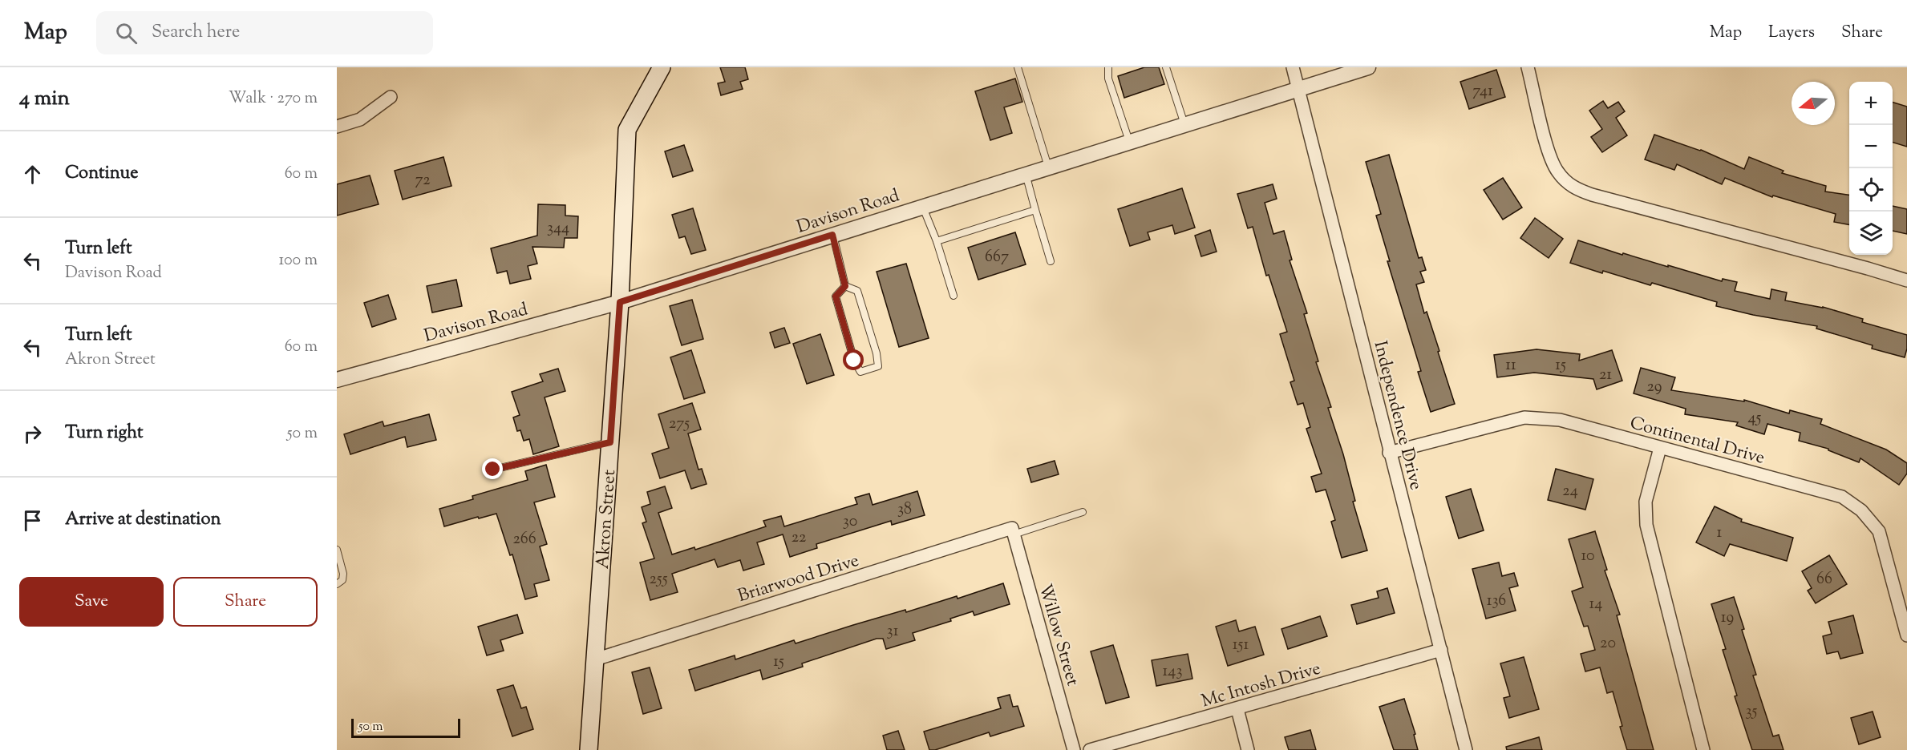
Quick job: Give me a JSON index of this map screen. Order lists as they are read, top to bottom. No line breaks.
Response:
{"streets":{"main road":["Akron Street"],"street":["Davison Road","Independence Drive","Continental Drive","Briarwood Drive","Willow Street","Mc Intosh Drive"]},"crossings":[["Davison Road","Independence Drive"],["Davison Road","Akron Street"],["Independence Drive","Continental Drive"],["Independence Drive","Mc Intosh Drive"],["Akron Street","Briarwood Drive"],["Briarwood Drive","Willow Street"]],"house_numbers":["741","72","344","667","11","15","21","29","45","275","24","38","30","1","22","266","10","255","66","136","14","19","31","20","151","15","143","35"],"scale_bar":"50 m","north":"left","page":{"header":"Map","search":"Search here","nav":["Map","Layers","Share"],"heading":["4 min","Walk · 270 m"],"map_buttons":["+","−"],"list":[["Continue","60 m"],["Turn left","Davison Road","100 m"],["Turn left","Akron Street","60 m"],["Turn right","50 m"],"Arrive at destination"],"buttons":["Save","Share"],"scale":"50 m"}}
